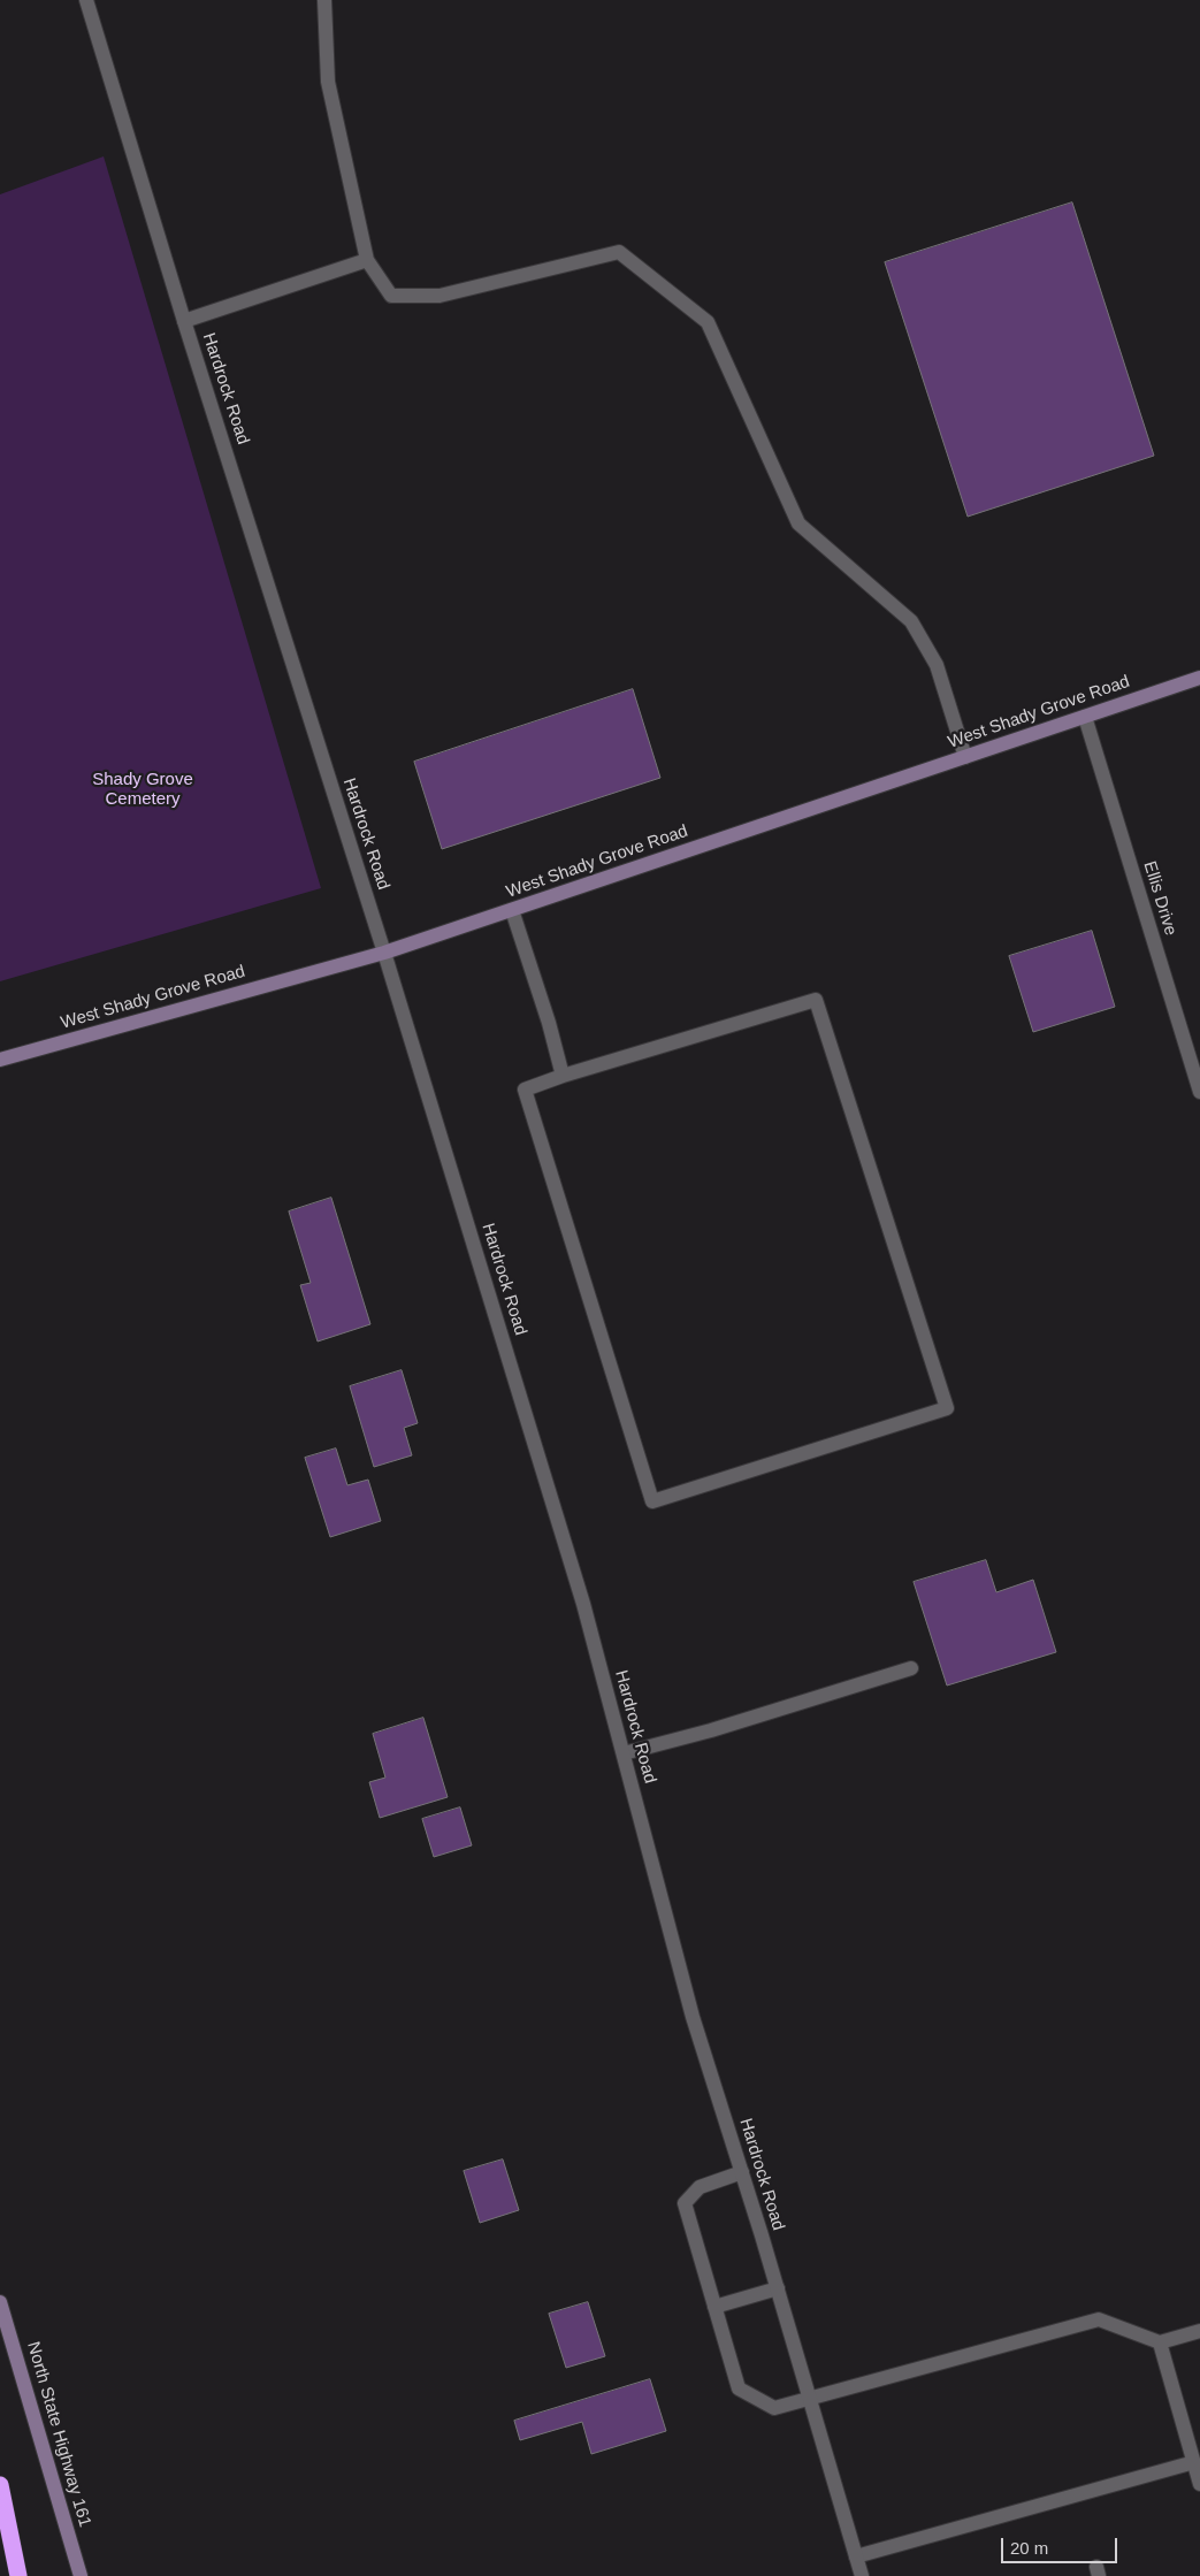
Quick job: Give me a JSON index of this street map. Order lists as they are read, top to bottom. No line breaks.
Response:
{"streets":{"main road":["West Shady Grove Road","North State Highway 161"],"street":["Hardrock Road","Ellis Drive"]},"crossings":[["Hardrock Road","West Shady Grove Road"],["West Shady Grove Road","Ellis Drive"]],"parks":["Shady Grove Cemetery"],"scale_bar":"20 m"}
